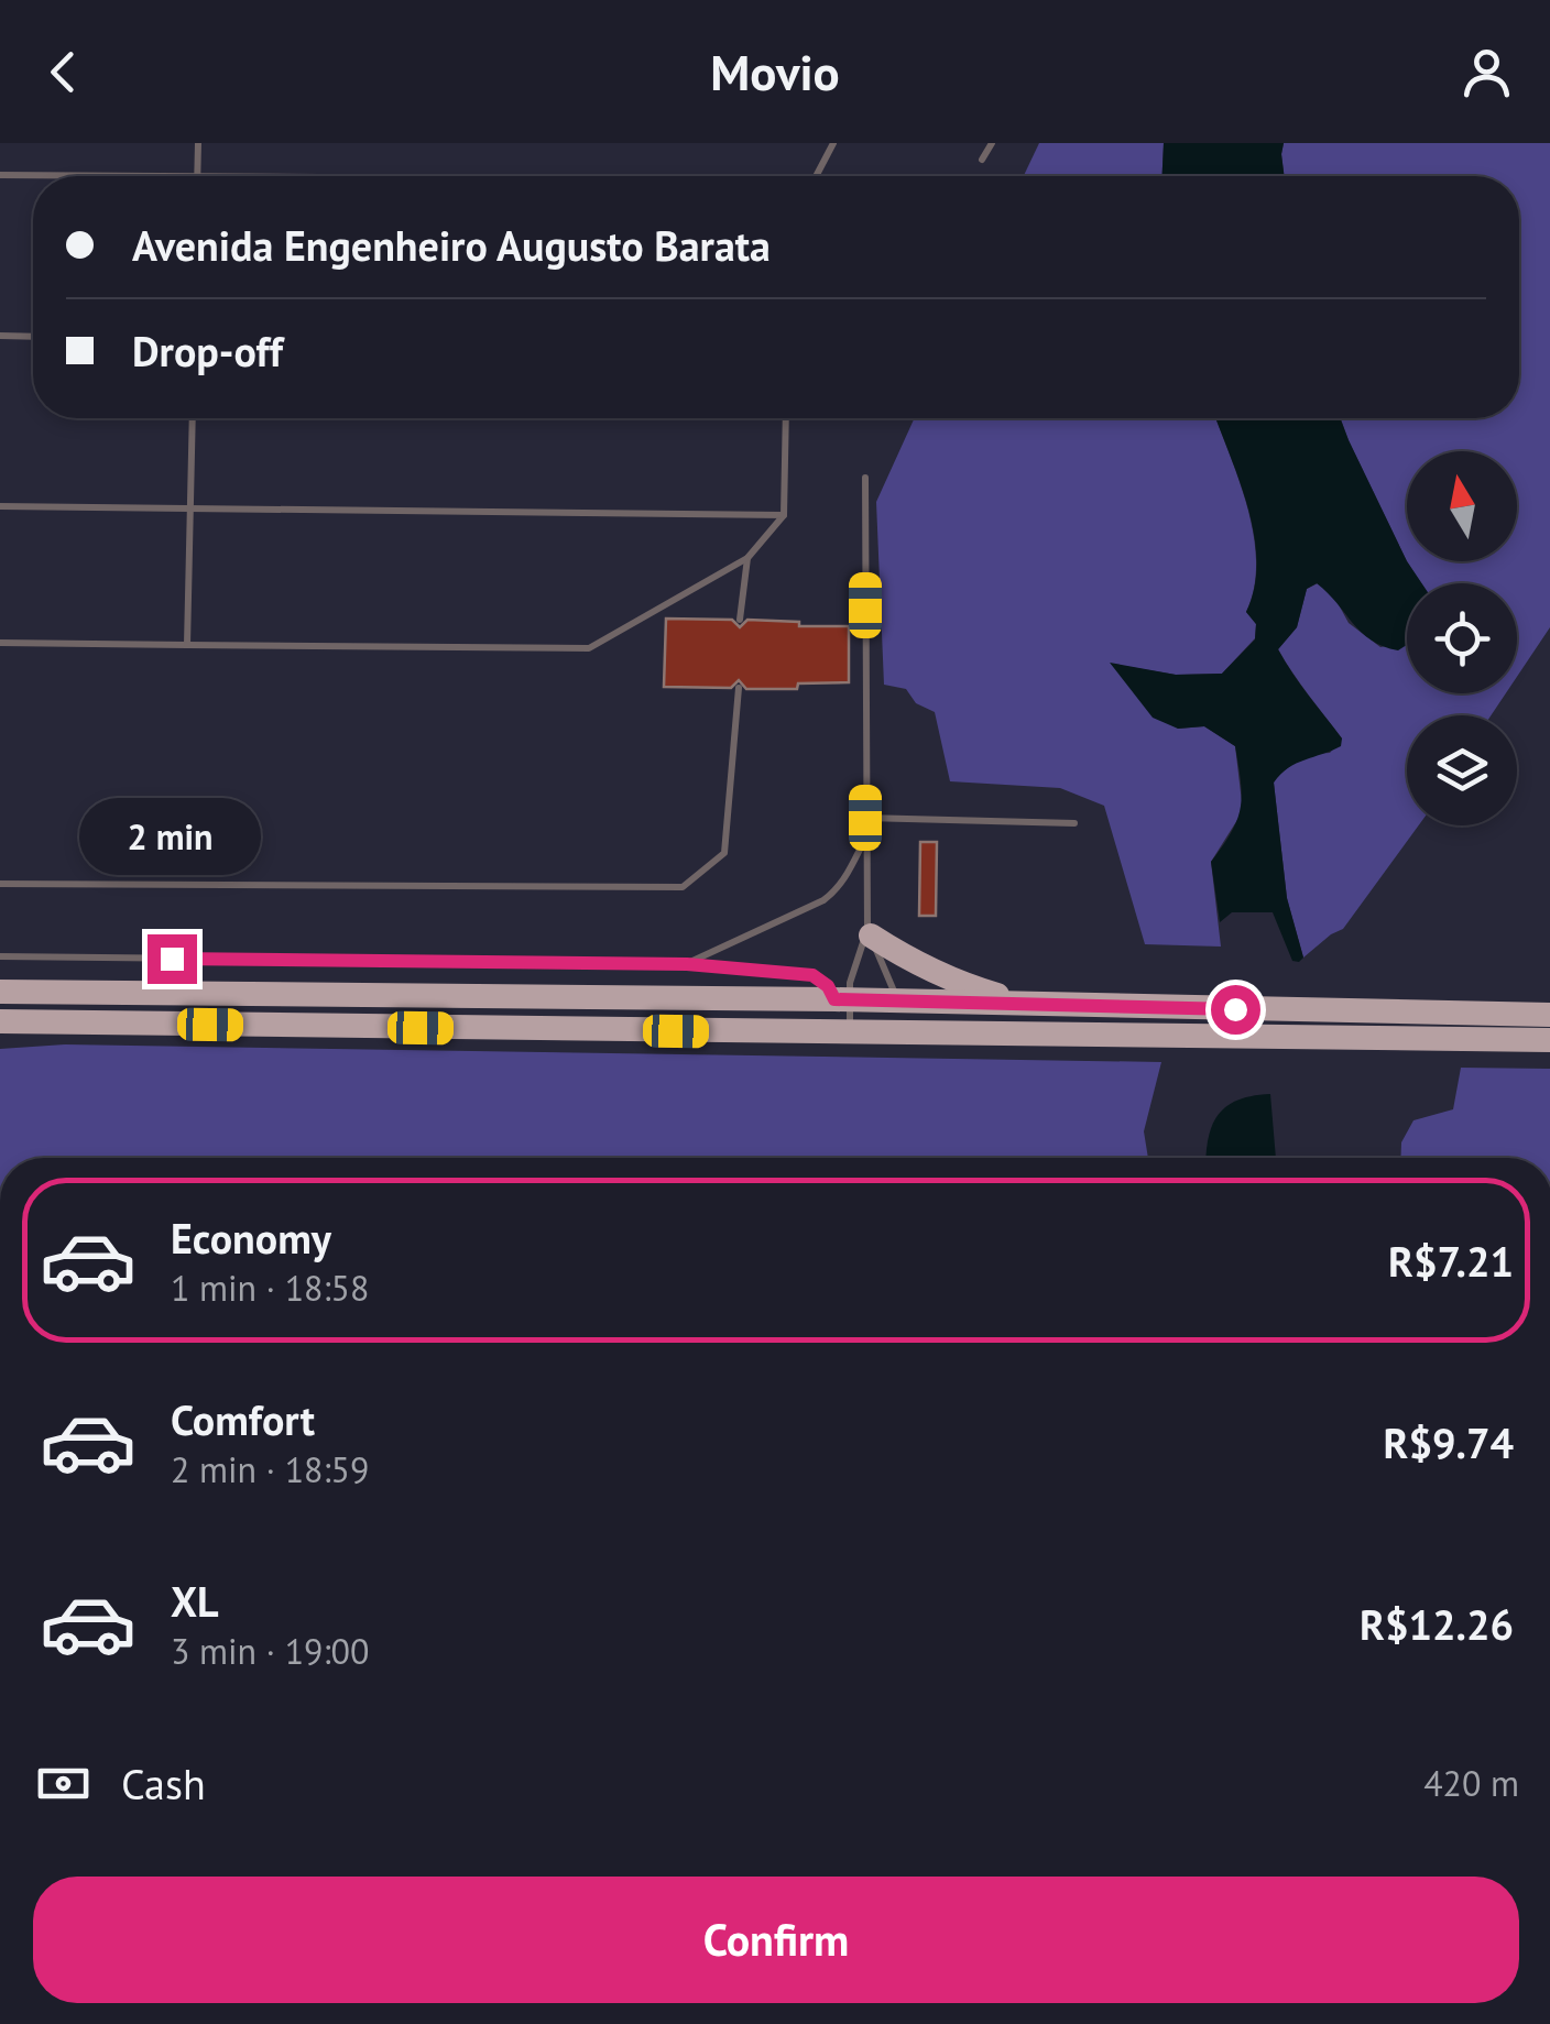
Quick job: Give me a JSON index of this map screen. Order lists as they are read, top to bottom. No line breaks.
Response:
{"north":"top","page":{"header":"Movio","banner":["Avenida Engenheiro Augusto Barata","Drop-off"],"bubble":"2 min","list":[{"name":"Economy","note":"1 min · 18:58","value":"R$7.21"},{"name":"Comfort","note":"2 min · 18:59","value":"R$9.74"},{"name":"XL","note":"3 min · 19:00","value":"R$12.26"}],"pay":["Cash","420 m"],"buttons":"Confirm"}}
